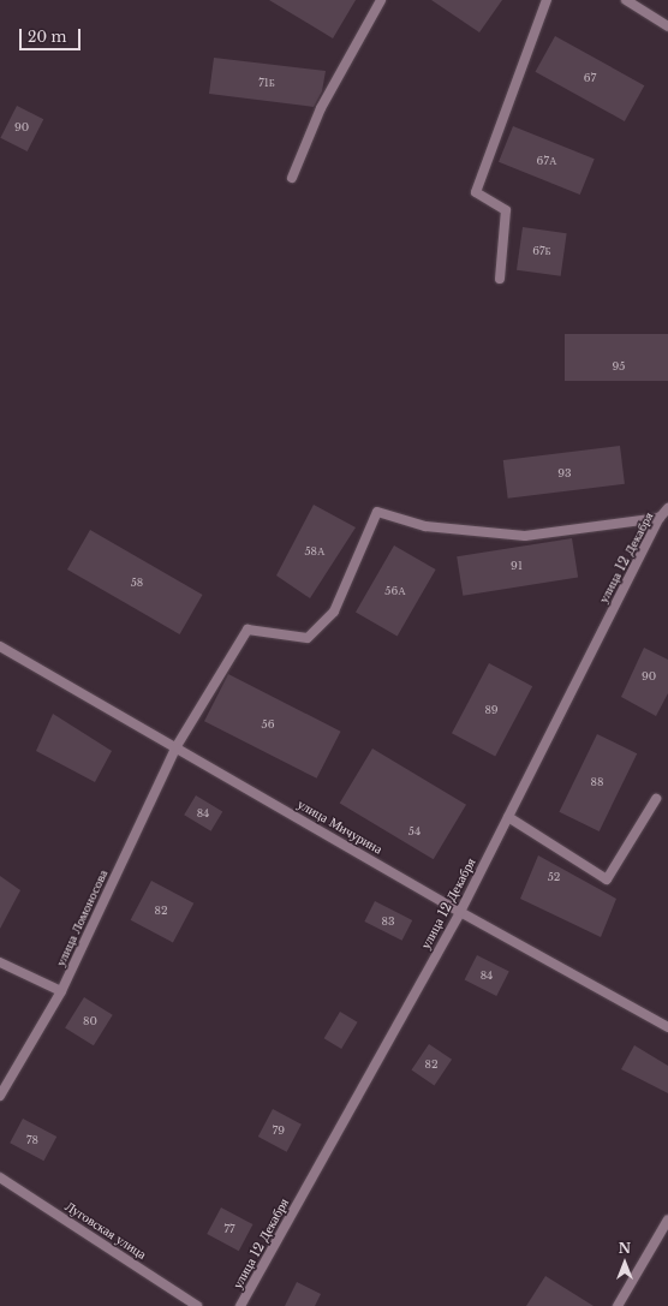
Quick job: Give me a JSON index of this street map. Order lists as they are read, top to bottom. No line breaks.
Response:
{"streets":{"street":["улица 12 Декабря","улица Мичурина","улица Ломоносова","Луговская улица"]},"crossings":[["улица 12 Декабря","улица Мичурина"],["улица 12 Декабря","улица Ломоносова"],["улица Мичурина","улица Ломоносова"]],"house_numbers":["67","71Б","90","67А","67Б","95","93","58А","91","58","56А","90","89","56","88","84","54","52","82","83","84","80","82","79","78","77"],"scale_bar":"20 m","north":"top"}
